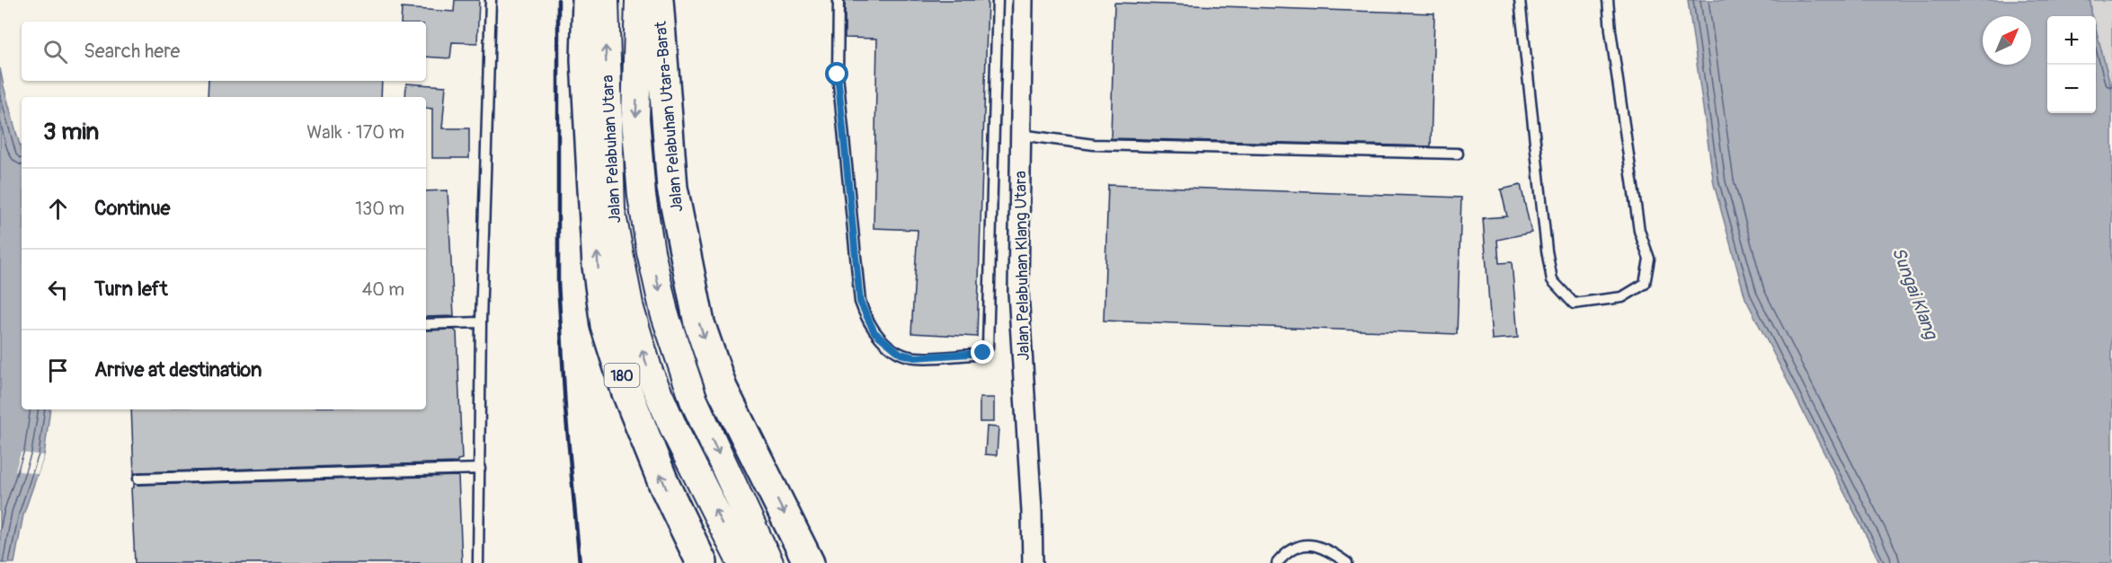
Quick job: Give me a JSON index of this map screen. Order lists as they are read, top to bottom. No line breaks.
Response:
{"streets":{"main road":["Jalan Pelabuhan Utara-Barat","Jalan Pelabuhan Utara","180"],"street":["Jalan Pelabuhan Klang Utara"]},"water":["Sungai Klang"],"north":"top right","page":{"map_buttons":["+","−"],"search":"Search here","heading":["3 min","Walk · 170 m"],"list":[["Continue","130 m"],["Turn left","40 m"],"Arrive at destination"]}}
